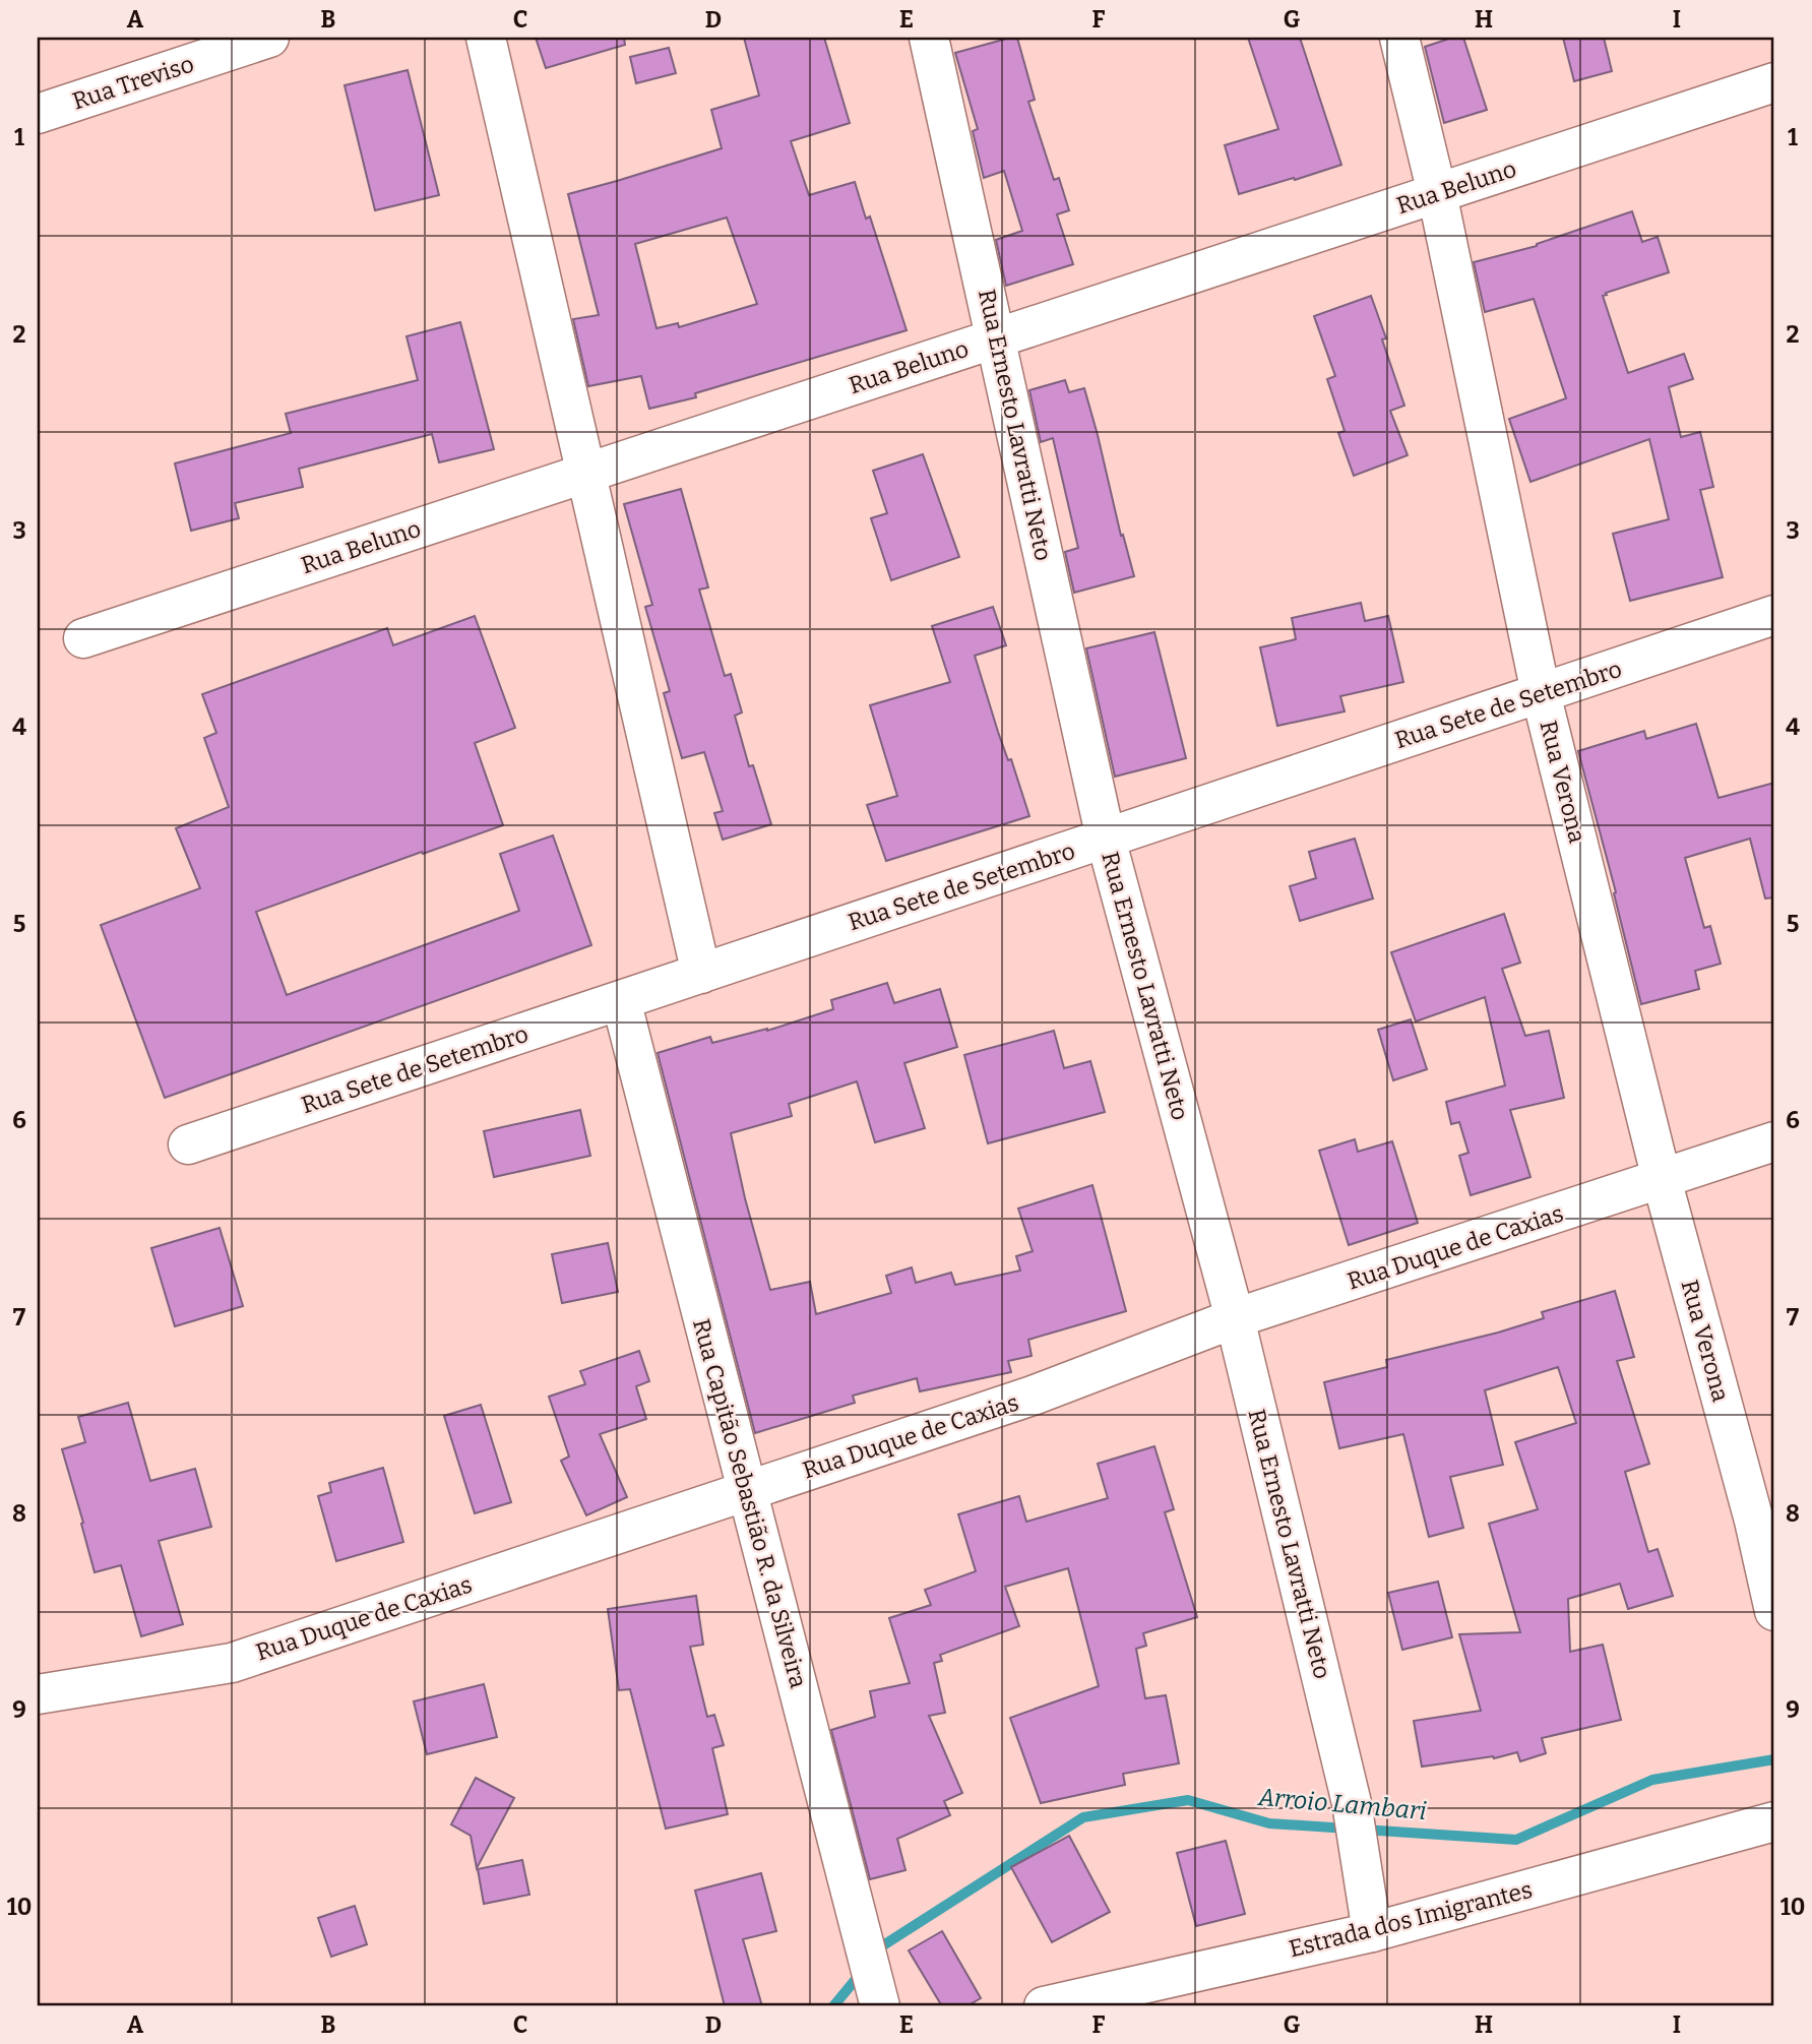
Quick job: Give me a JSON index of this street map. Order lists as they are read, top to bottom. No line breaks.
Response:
{"streets":{"street":["Rua Treviso","Rua Beluno","Rua Ernesto Lavratti Neto","Rua Sete de Setembro","Rua Verona","Rua Duque de Caxias","Rua Capitão Sebastião R. da Silveira","Estrada dos Imigrantes"]},"crossings":[["Rua Beluno","Rua Ernesto Lavratti Neto"],["Rua Beluno","Rua Verona"],["Rua Ernesto Lavratti Neto","Rua Sete de Setembro"],["Rua Ernesto Lavratti Neto","Rua Duque de Caxias"],["Rua Ernesto Lavratti Neto","Estrada dos Imigrantes"],["Rua Sete de Setembro","Rua Verona"],["Rua Sete de Setembro","Rua Capitão Sebastião R. da Silveira"],["Rua Verona","Rua Duque de Caxias"],["Rua Duque de Caxias","Rua Capitão Sebastião R. da Silveira"]],"water":["Arroio Lambari"],"grid":{"columns":["A","B","C","D","E","F","G","H","I"],"rows":["1","2","3","4","5","6","7","8","9","10"]}}
